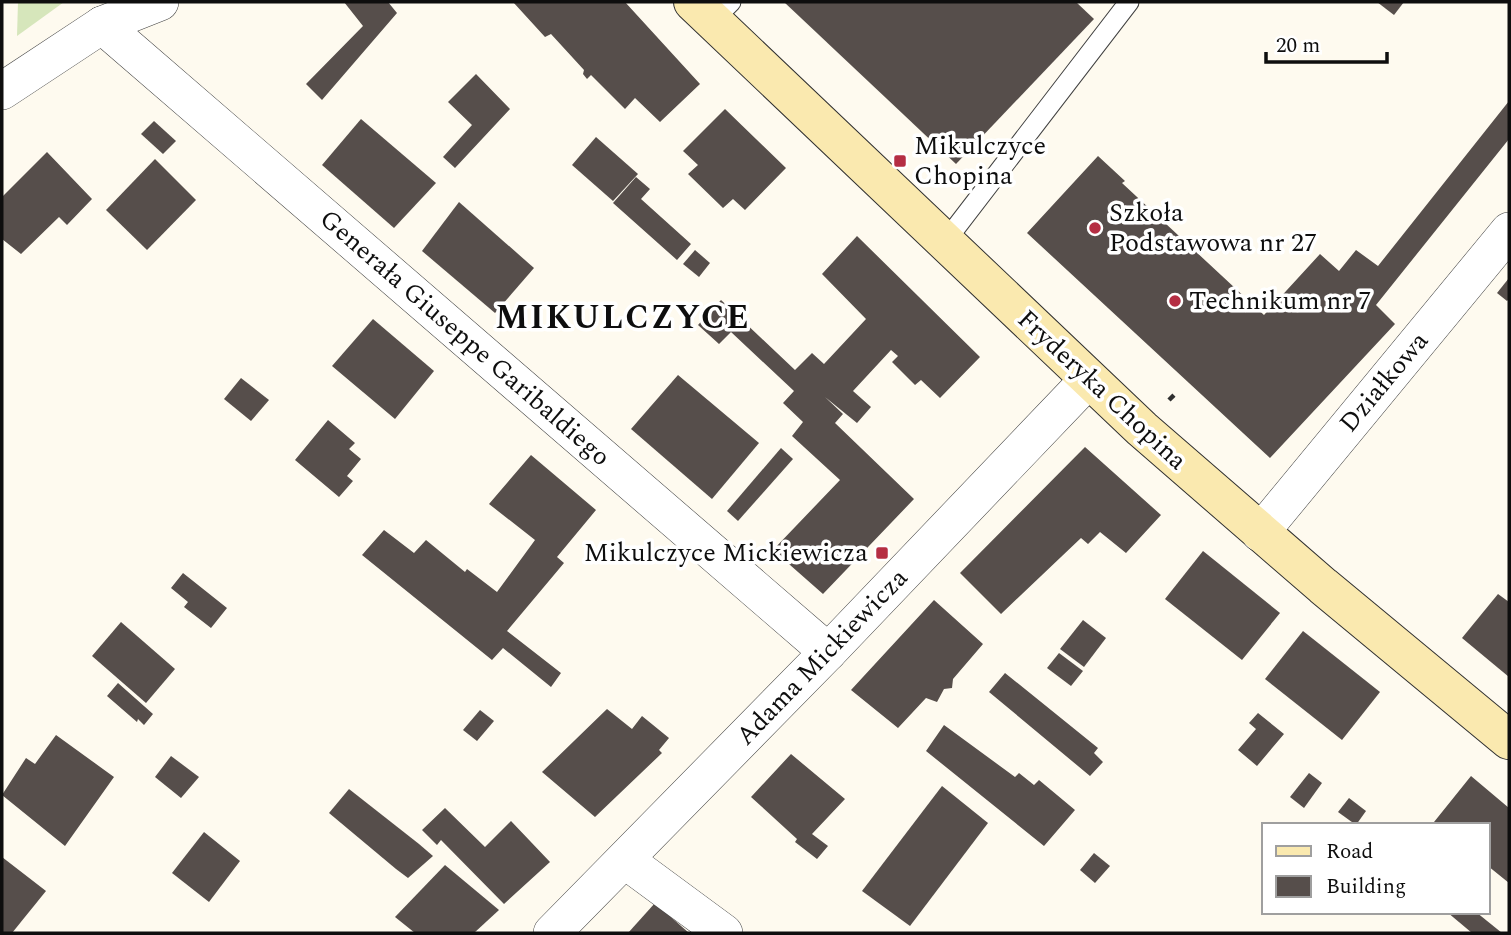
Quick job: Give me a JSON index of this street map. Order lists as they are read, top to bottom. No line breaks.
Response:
{"streets":{"street":["Generała Giuseppe Garibaldiego","Działkowa","Fryderyka Chopina","Adama Mickiewicza"]},"crossings":[["Generała Giuseppe Garibaldiego","Adama Mickiewicza"],["Działkowa","Fryderyka Chopina"],["Fryderyka Chopina","Adama Mickiewicza"]],"districts":["MIKULCZYCE"],"places":{"transit":["Mikulczyce Chopina","Mikulczyce Mickiewicza"],"other":["Szkoła Podstawowa nr 27","Technikum nr 7"]},"legend":["Road","Building"],"scale_bar":"20 m"}
